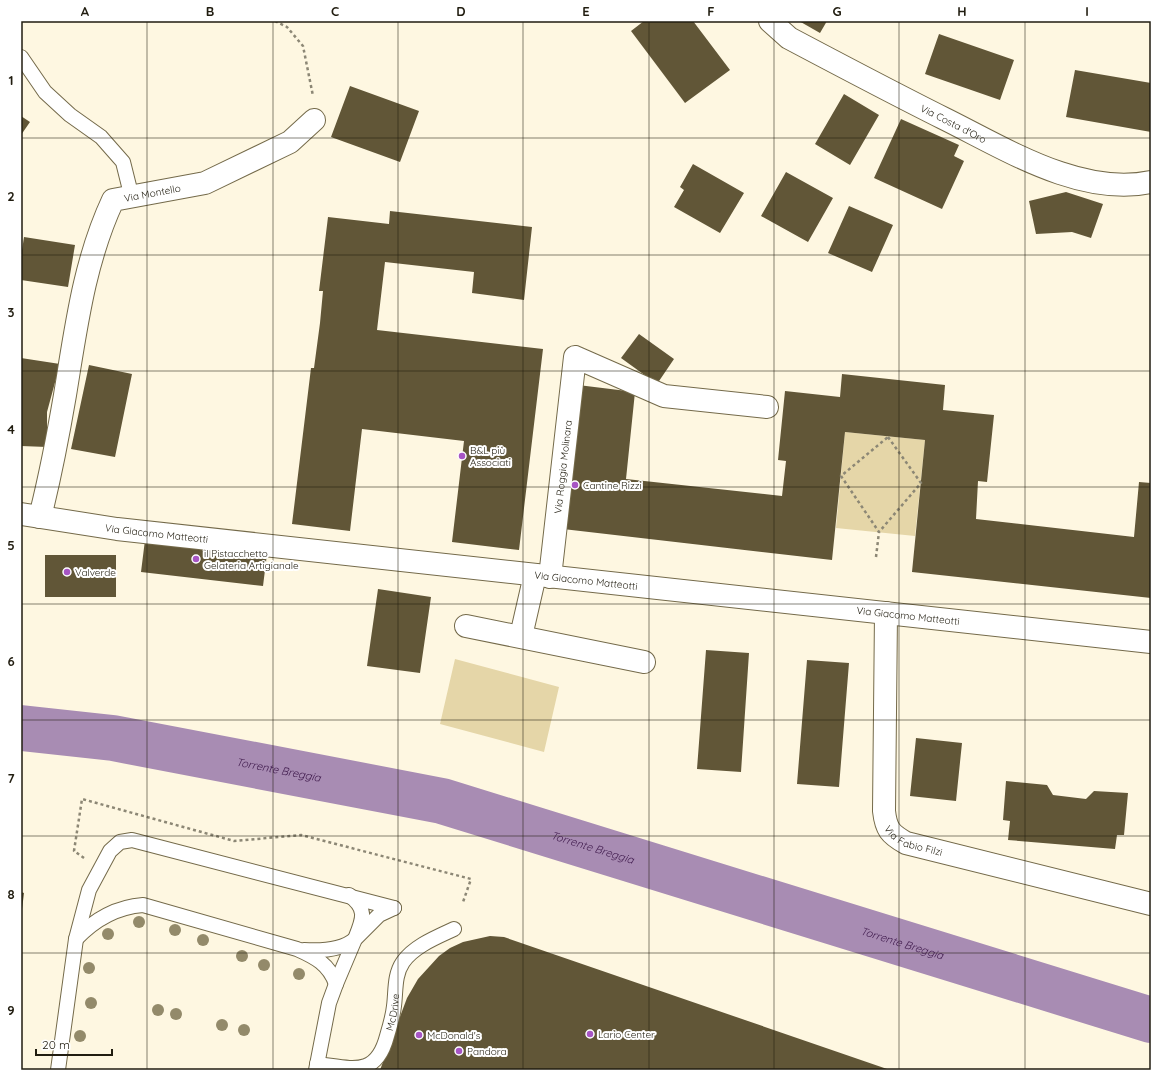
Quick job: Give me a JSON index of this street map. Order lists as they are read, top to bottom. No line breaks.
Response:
{"streets":{"street":["Via Costa d'Oro","Via Montello","Via Roggia Molinara","Via Giacomo Matteotti","Via Fabio Filzi"],"lane":["McDrive"]},"crossings":[["Via Montello","Via Giacomo Matteotti"],["Via Roggia Molinara","Via Giacomo Matteotti"],["Via Giacomo Matteotti","Via Fabio Filzi"]],"water":["Torrente Breggia"],"places":["B&L più Associati","Cantine Rizzi","il Pistacchetto Gelateria Artigianale","Valverde","Lario Center","McDonald's","Pandora"],"scale_bar":"20 m","grid":{"columns":["A","B","C","D","E","F","G","H","I"],"rows":["1","2","3","4","5","6","7","8","9"]}}
